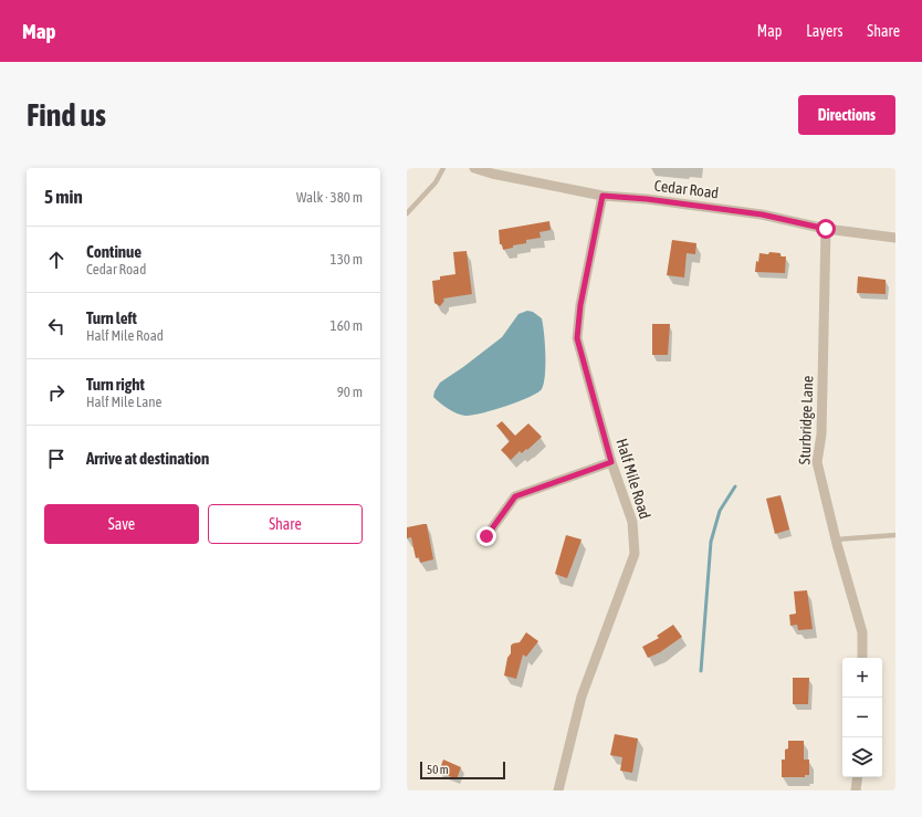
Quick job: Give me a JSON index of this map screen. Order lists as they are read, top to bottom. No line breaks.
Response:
{"streets":{"street":["Cedar Road","Sturbridge Lane","Half Mile Road"]},"crossings":[["Cedar Road","Sturbridge Lane"],["Cedar Road","Half Mile Road"]],"scale_bar":"50 m","page":{"header":"Map","nav":["Map","Layers","Share"],"buttons":["Directions",["Save","Share"]],"title":"Find us","heading":["5 min","Walk · 380 m"],"list":[["Continue","Cedar Road","130 m"],["Turn left","Half Mile Road","160 m"],["Turn right","Half Mile Lane","90 m"],"Arrive at destination"],"map_buttons":["+","−"],"scale":"50 m"}}
